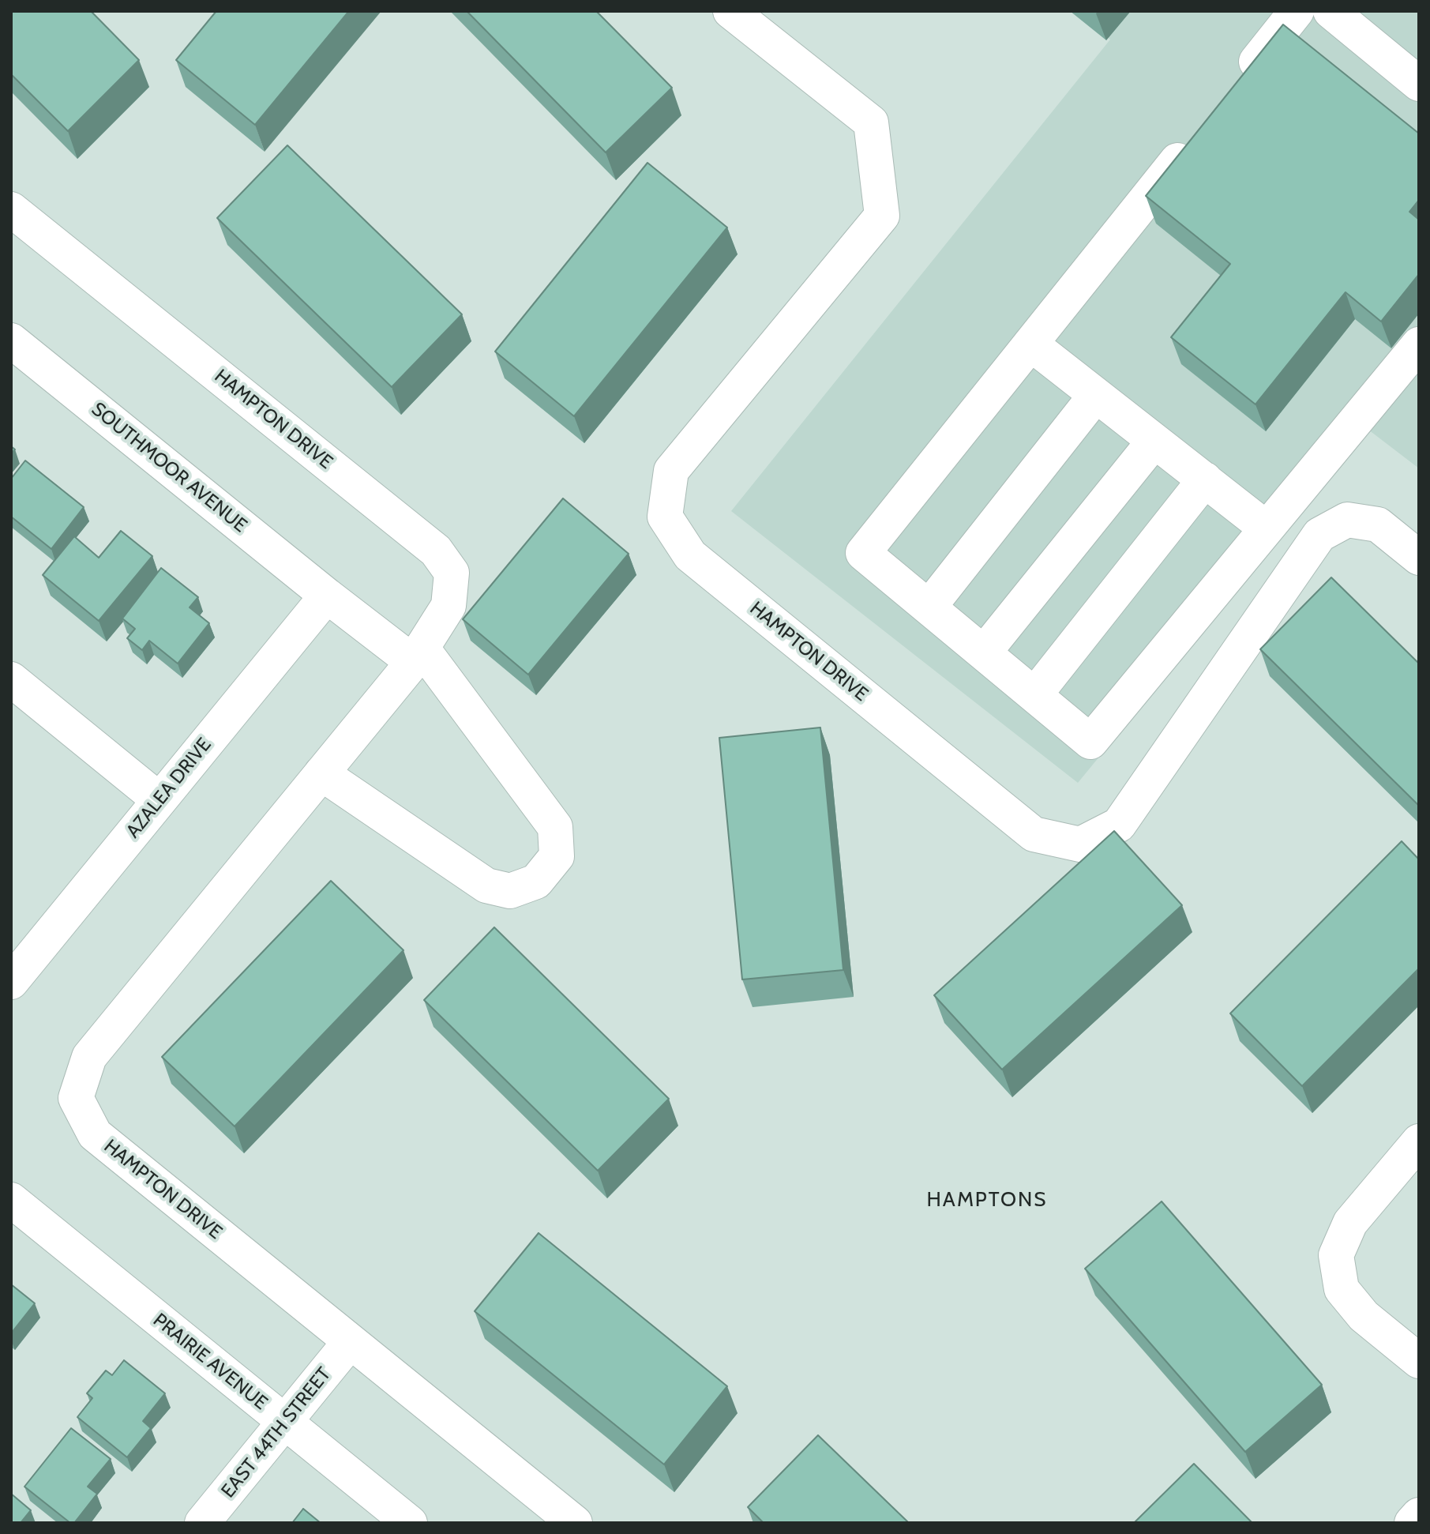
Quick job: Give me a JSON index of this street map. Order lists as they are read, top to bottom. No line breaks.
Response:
{"streets":{"street":["HAMPTON DRIVE","SOUTHMOOR AVENUE","AZALEA DRIVE","PRAIRIE AVENUE","EAST 44TH STREET"]},"crossings":[["HAMPTON DRIVE","EAST 44TH STREET"],["SOUTHMOOR AVENUE","AZALEA DRIVE"],["PRAIRIE AVENUE","EAST 44TH STREET"]],"districts":["HAMPTONS"]}
